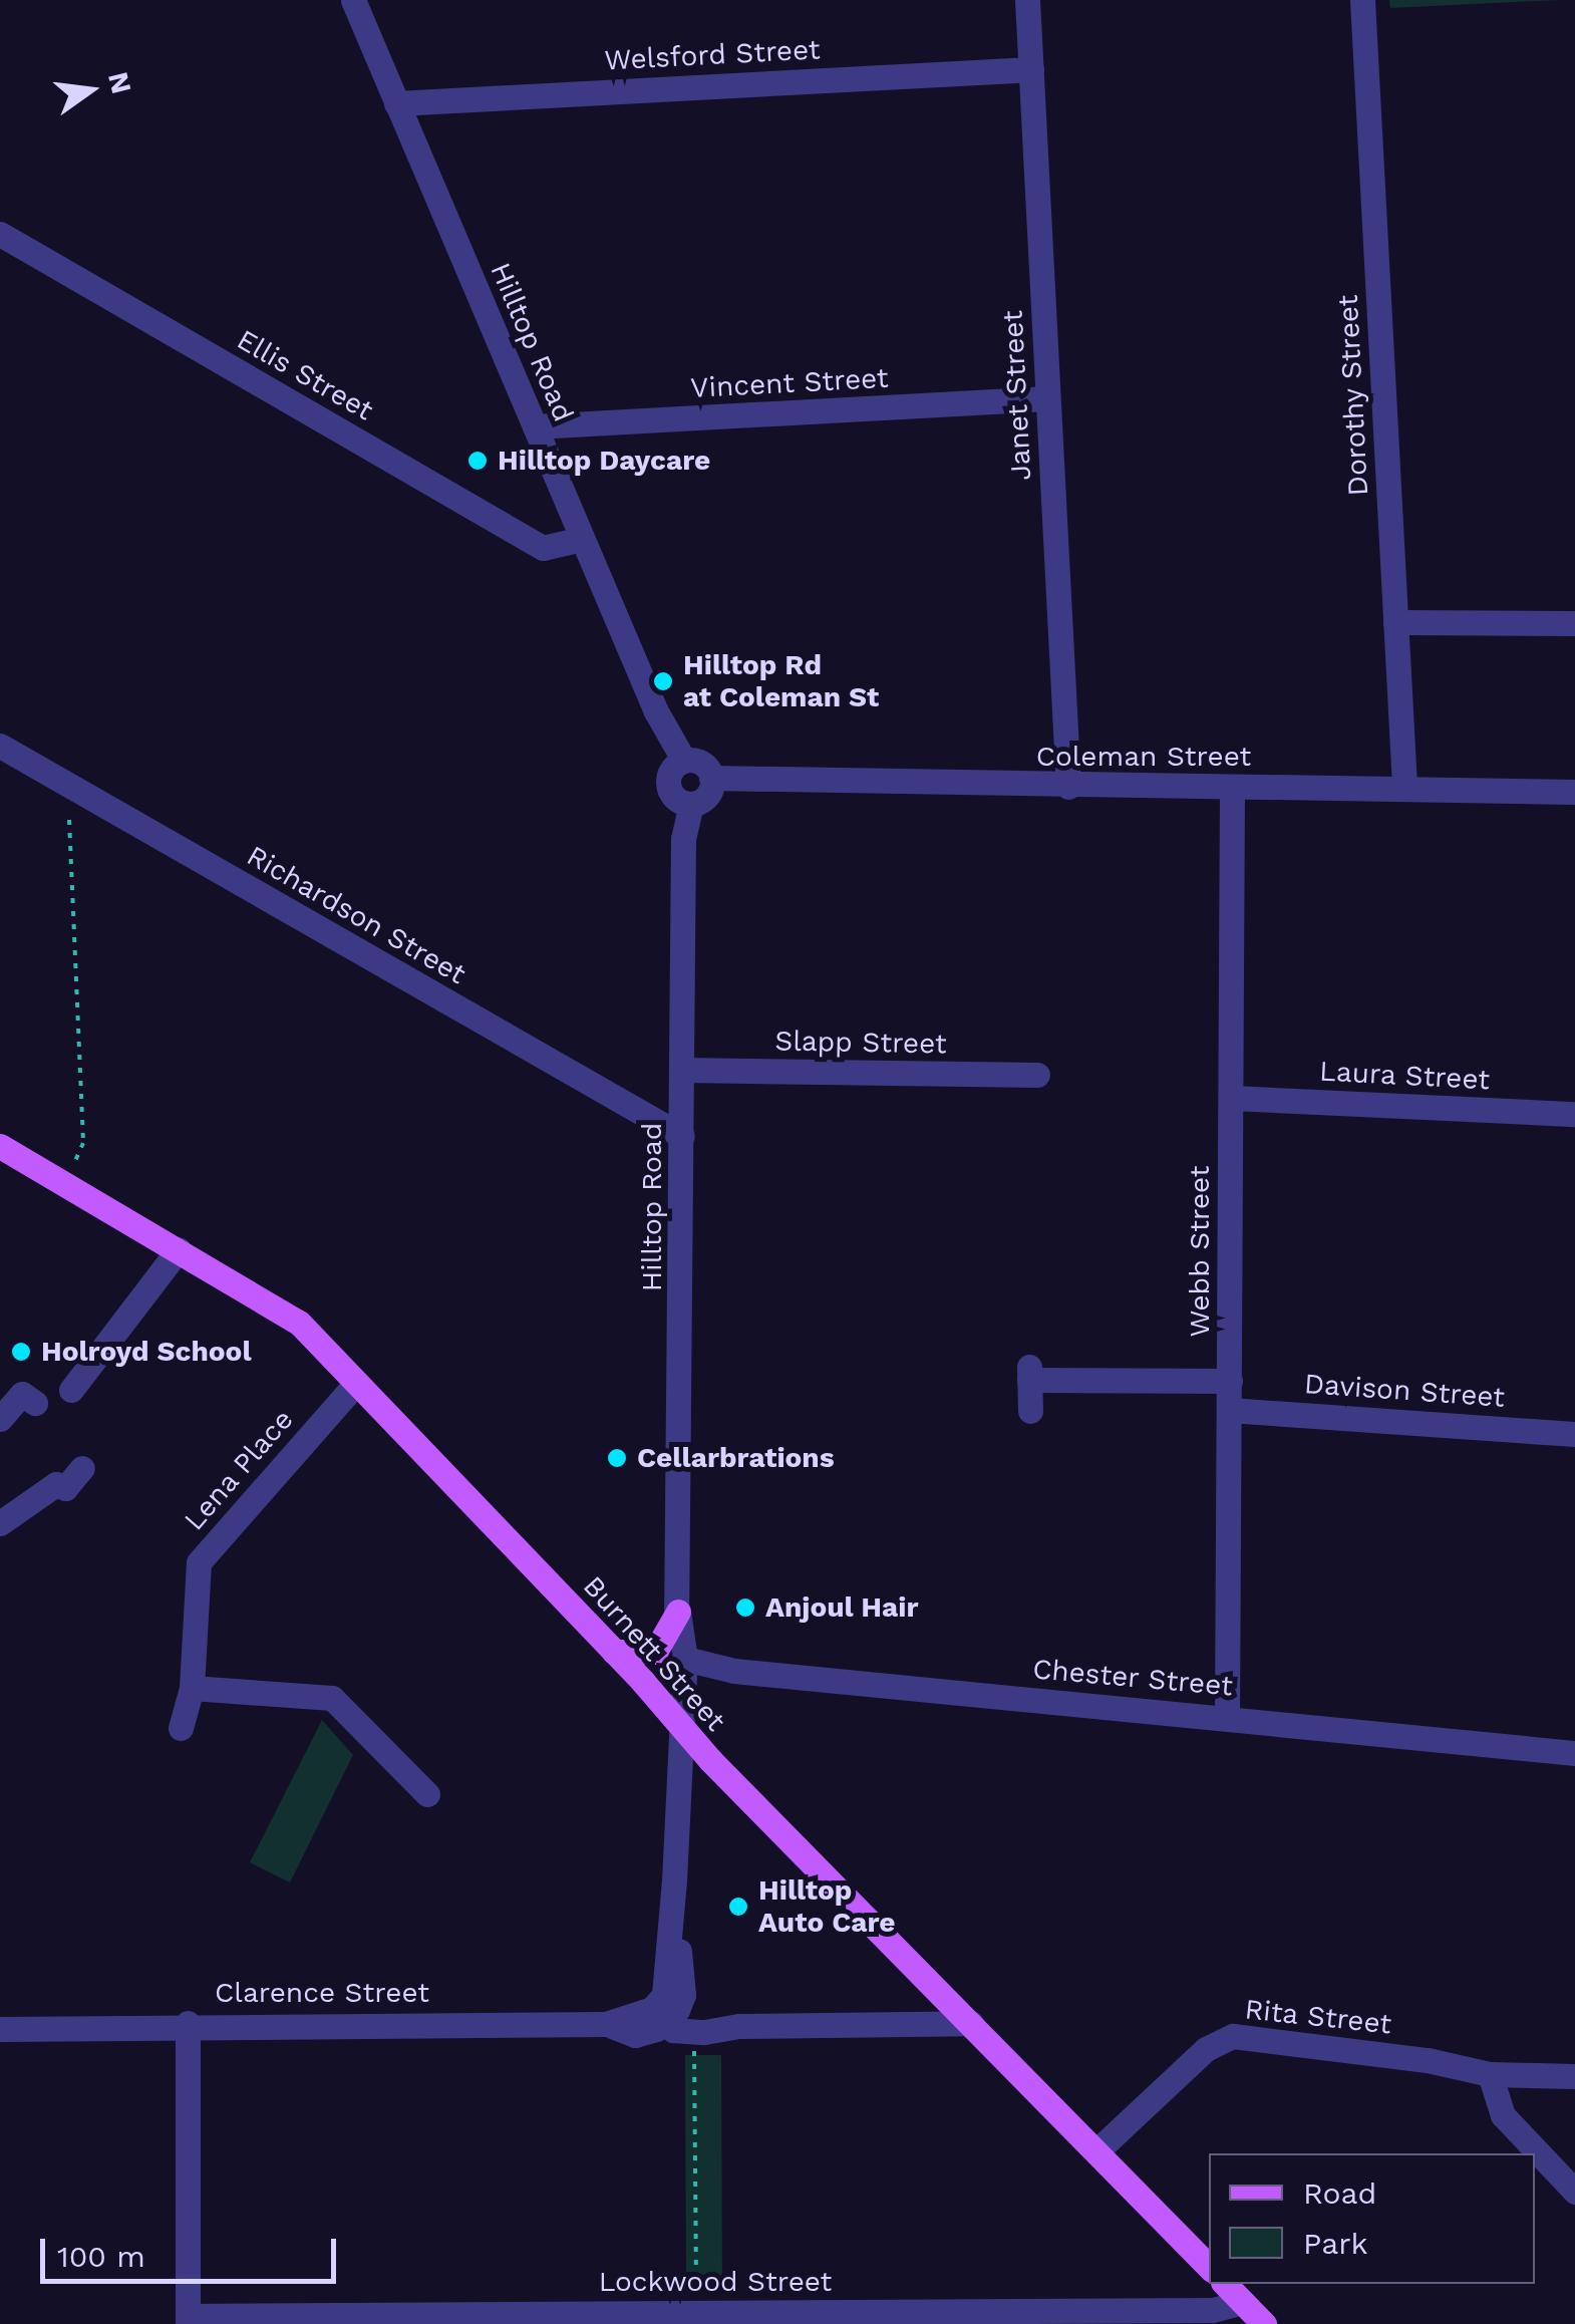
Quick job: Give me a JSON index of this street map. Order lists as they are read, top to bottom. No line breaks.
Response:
{"streets":{"main road":["Burnett Street"],"street":["Welsford Street","Hilltop Road","Ellis Street","Vincent Street","Janet Street","Dorothy Street","Coleman Street","Richardson Street","Slapp Street","Laura Street","Webb Street","Davison Street","Lena Place","Chester Street","Clarence Street","Rita Street","Lockwood Street"]},"crossings":[["Welsford Street","Hilltop Road"],["Welsford Street","Janet Street"],["Hilltop Road","Ellis Street"],["Hilltop Road","Vincent Street"],["Hilltop Road","Coleman Street"],["Hilltop Road","Richardson Street"],["Hilltop Road","Slapp Street"],["Hilltop Road","Burnett Street"],["Hilltop Road","Chester Street"],["Hilltop Road","Clarence Street"],["Vincent Street","Janet Street"],["Janet Street","Coleman Street"],["Dorothy Street","Coleman Street"],["Coleman Street","Webb Street"],["Laura Street","Webb Street"],["Webb Street","Davison Street"],["Webb Street","Chester Street"],["Lena Place","Burnett Street"],["Burnett Street","Rita Street"]],"places":["Hilltop Daycare","Hilltop Rd at Coleman St","Holroyd School","Cellarbrations","Anjoul Hair","Hilltop Auto Care"],"legend":["Road","Park"],"scale_bar":"100 m","north":"right"}
